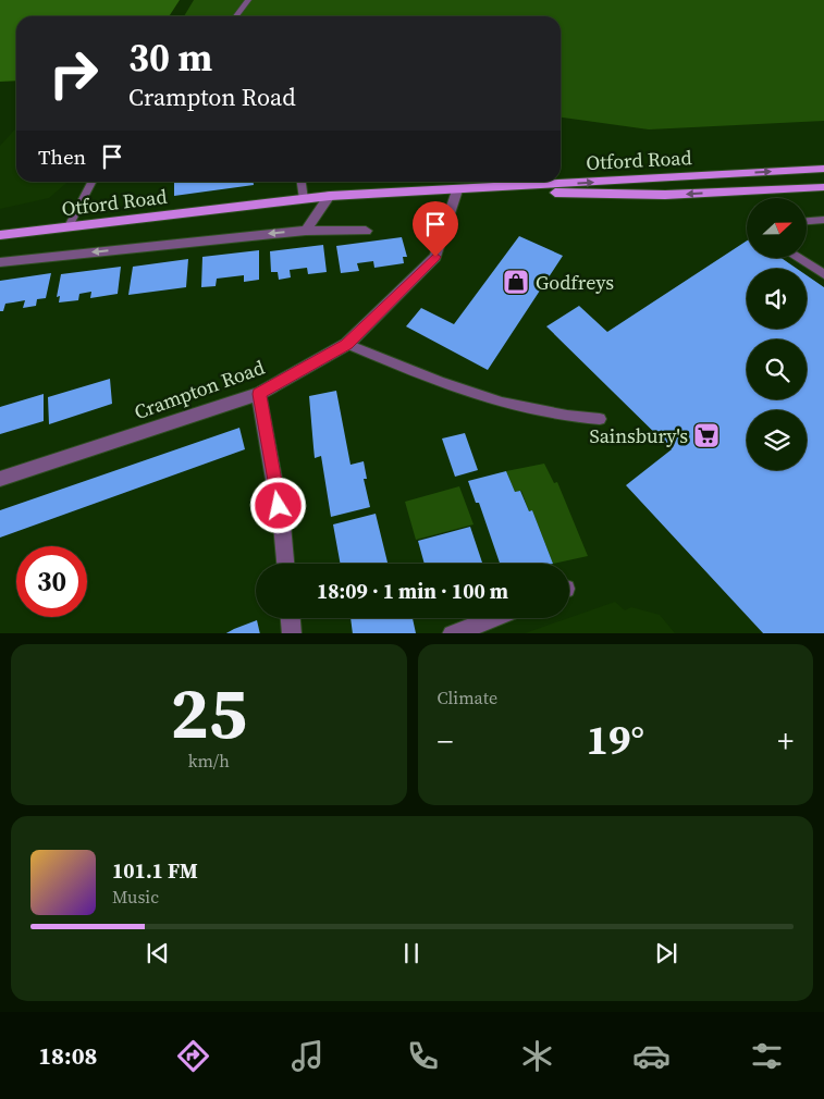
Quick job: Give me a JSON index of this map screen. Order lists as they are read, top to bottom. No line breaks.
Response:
{"streets":{"main road":["Otford Road"],"street":["Crampton Road"]},"crossings":[["Otford Road","Crampton Road"]],"places":{"shop":["Godfreys"],"supermarket":["Sainsbury's"]},"north":"right","page":{"turn":["30 m","Crampton Road"],"then":"Then","limit":"30","trip":"18:09 · 1 min · 100 m","tile":[["25","km/h"],"Climate"],"heat":["−","19°","+"],"song":["101.1 FM","Music"],"tabs":"18:08"}}
